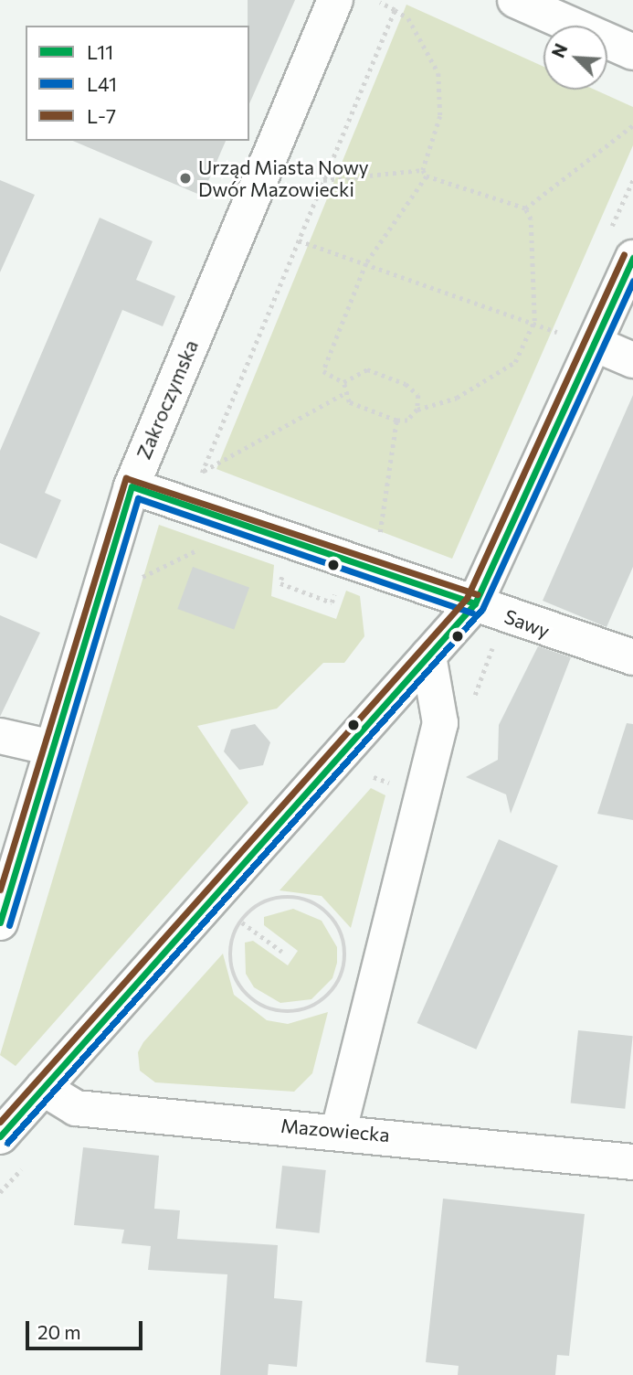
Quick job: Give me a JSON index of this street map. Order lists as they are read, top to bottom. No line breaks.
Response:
{"streets":{"street":["Zakroczymska","Sawy","Mazowiecka"]},"crossings":[["Zakroczymska","Sawy"]],"places":["Urząd Miasta Nowy Dwór Mazowiecki"],"lines":["transit line L-7","transit line L11","transit line L41"],"legend":["L11","L41","L-7"],"scale_bar":"20 m","north":"top left"}
